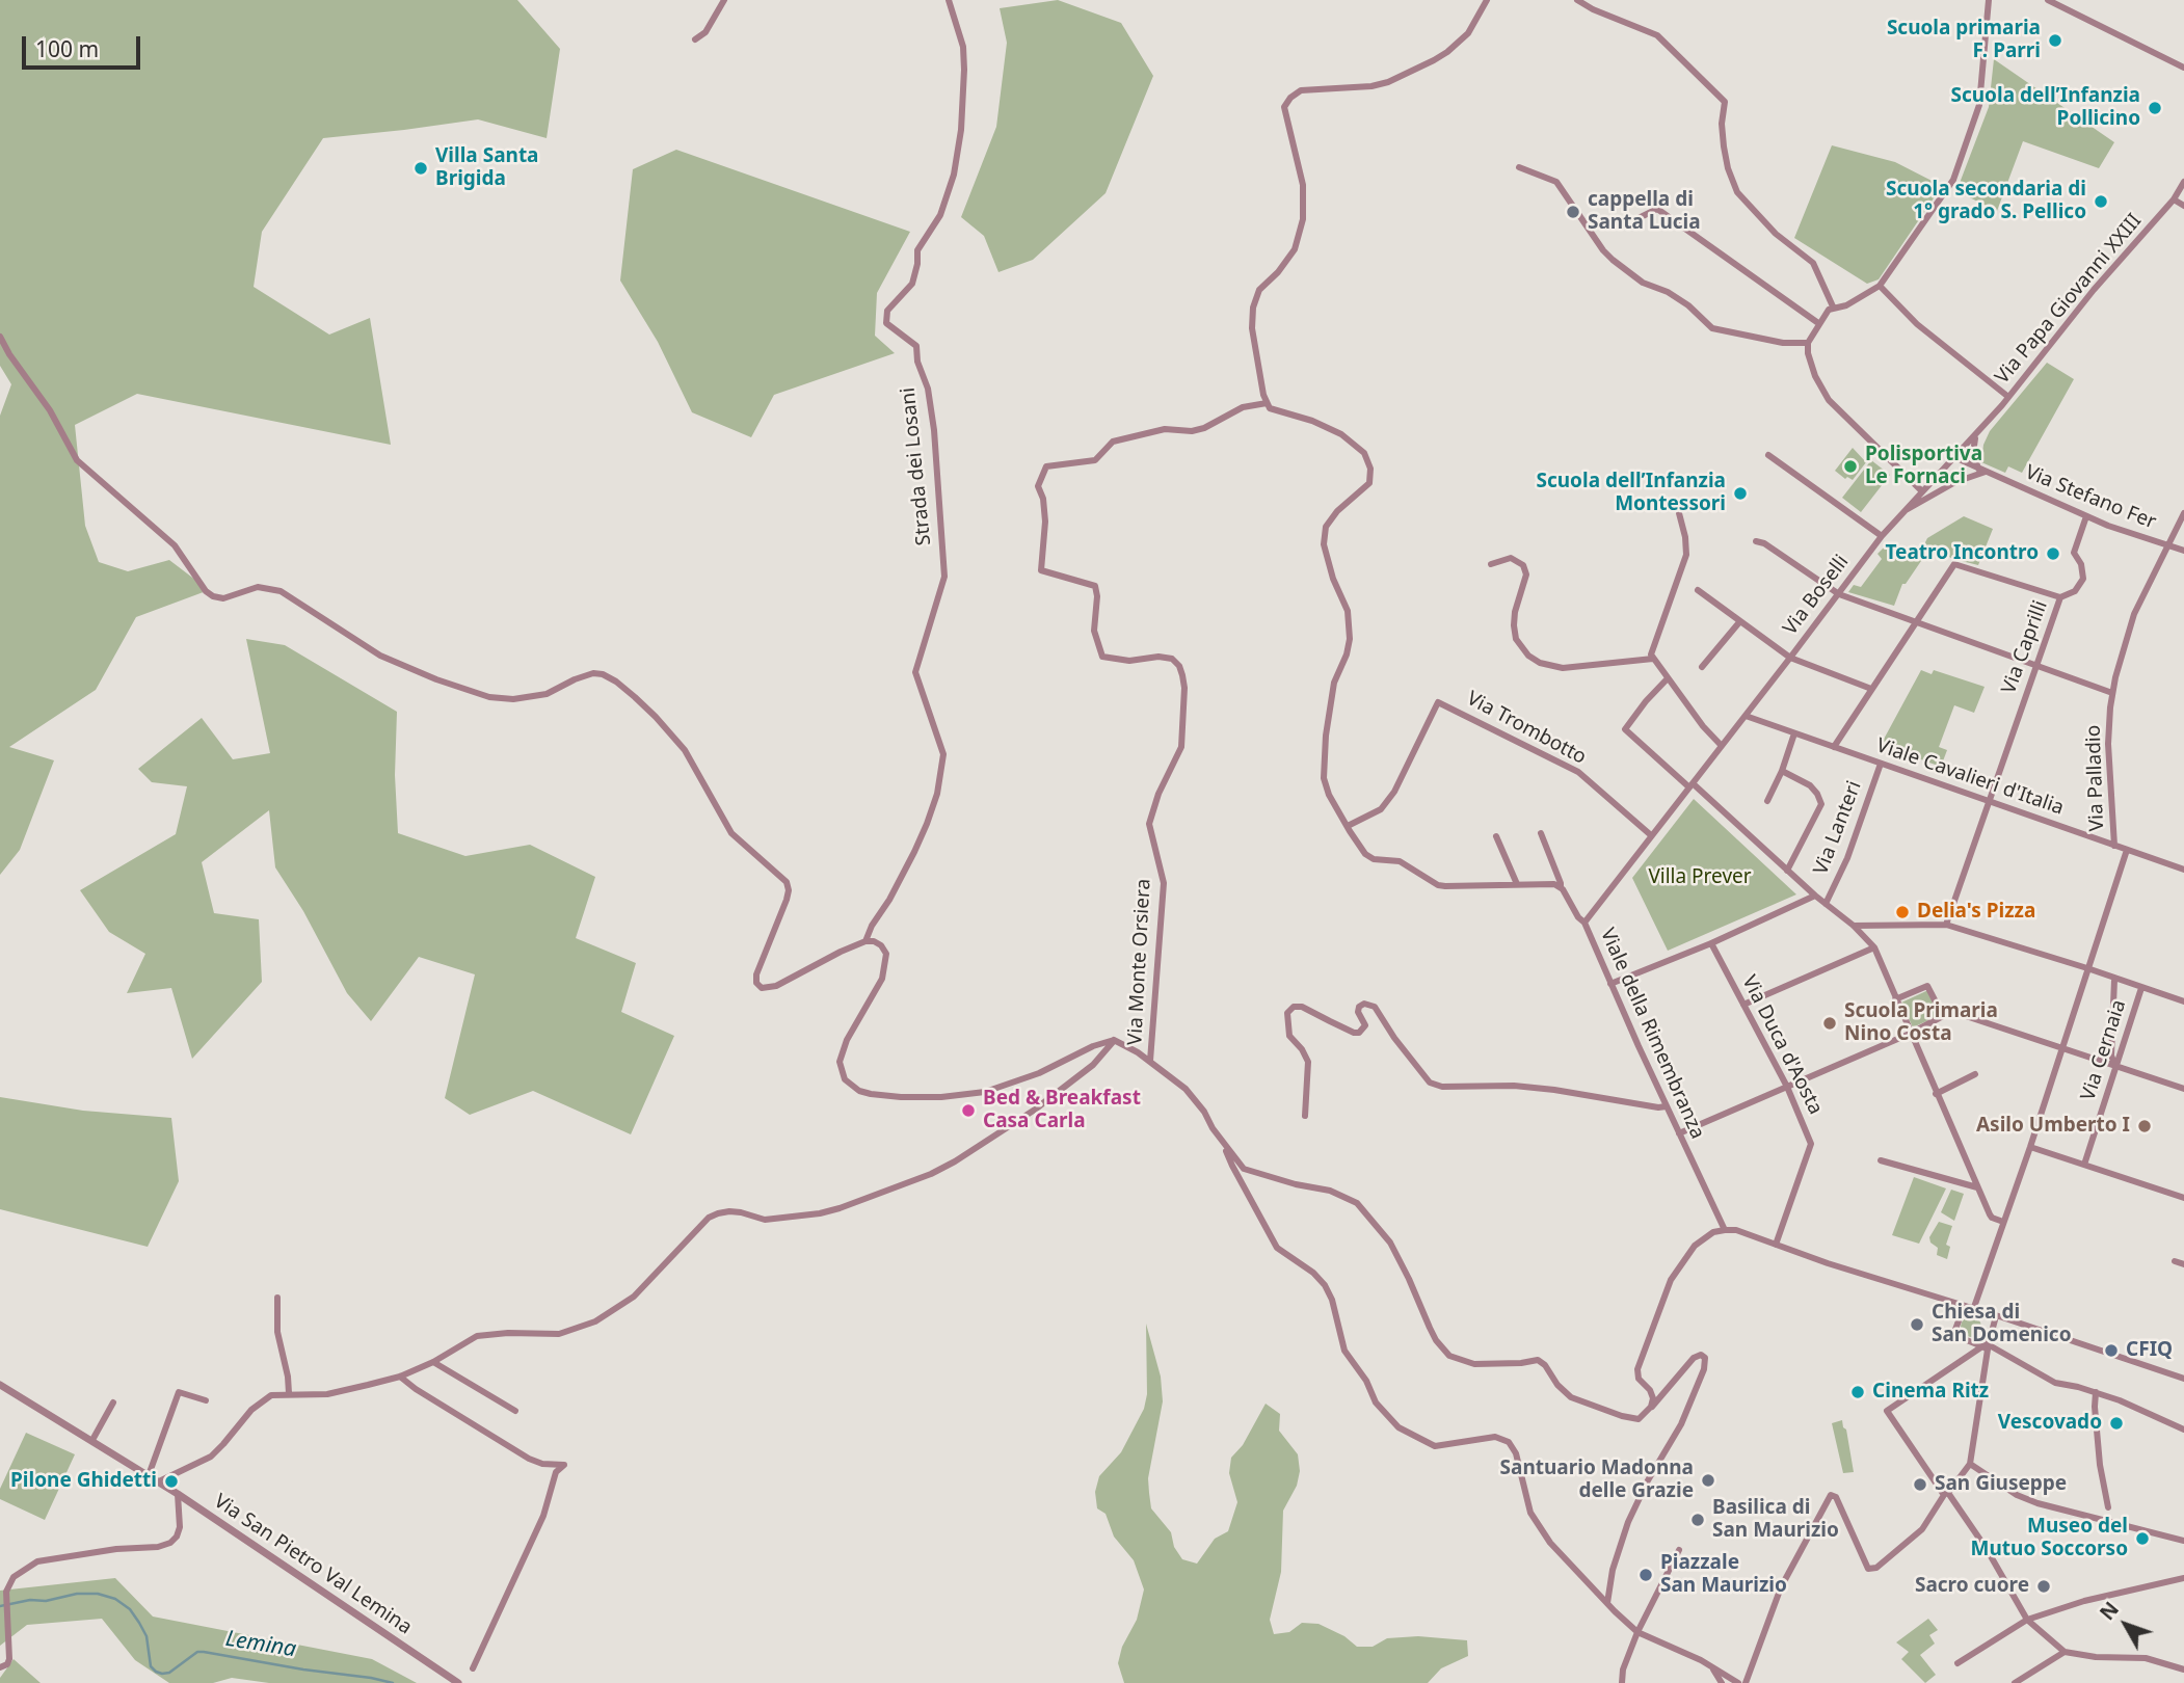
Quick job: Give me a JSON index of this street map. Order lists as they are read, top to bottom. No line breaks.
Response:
{"streets":{"street":["Via Papa Giovanni XXIII","Strada dei Losani","Via Stefano Fer","Via Boselli","Via Caprilli","Via Trombotto","Viale Cavalieri d'Italia","Via Palladio","Via Lanteri","Via Monte Orsiera","Viale della Rimembranza","Via Duca d'Aosta","Via Cernaia","Via San Pietro Val Lemina"]},"crossings":[["Via Papa Giovanni XXIII","Via Boselli"],["Via Stefano Fer","Via Boselli"],["Via Stefano Fer","Via Caprilli"],["Via Stefano Fer","Via Palladio"],["Via Boselli","Viale Cavalieri d'Italia"],["Via Boselli","Viale della Rimembranza"],["Via Caprilli","Viale Cavalieri d'Italia"],["Via Trombotto","Viale della Rimembranza"],["Viale Cavalieri d'Italia","Via Palladio"],["Viale Cavalieri d'Italia","Via Lanteri"]],"water":["Lemina"],"parks":["Villa Prever"],"places":["Scuola primaria F. Parri","Scuola dell’Infanzia Pollicino","Villa Santa Brigida","Scuola secondaria di 1° grado S. Pellico","cappella di Santa Lucia","Polisportiva Le Fornaci","Scuola dell’Infanzia Montessori","Teatro Incontro","Delia's Pizza","Scuola Primaria Nino Costa","Bed & Breakfast Casa Carla","Asilo Umberto I","Chiesa di San Domenico","CFIQ","Cinema Ritz","Vescovado","Santuario Madonna delle Grazie","Pilone Ghidetti","San Giuseppe","Basilica di San Maurizio","Museo del Mutuo Soccorso","Piazzale San Maurizio","Sacro cuore"],"scale_bar":"100 m","north":"top left"}
